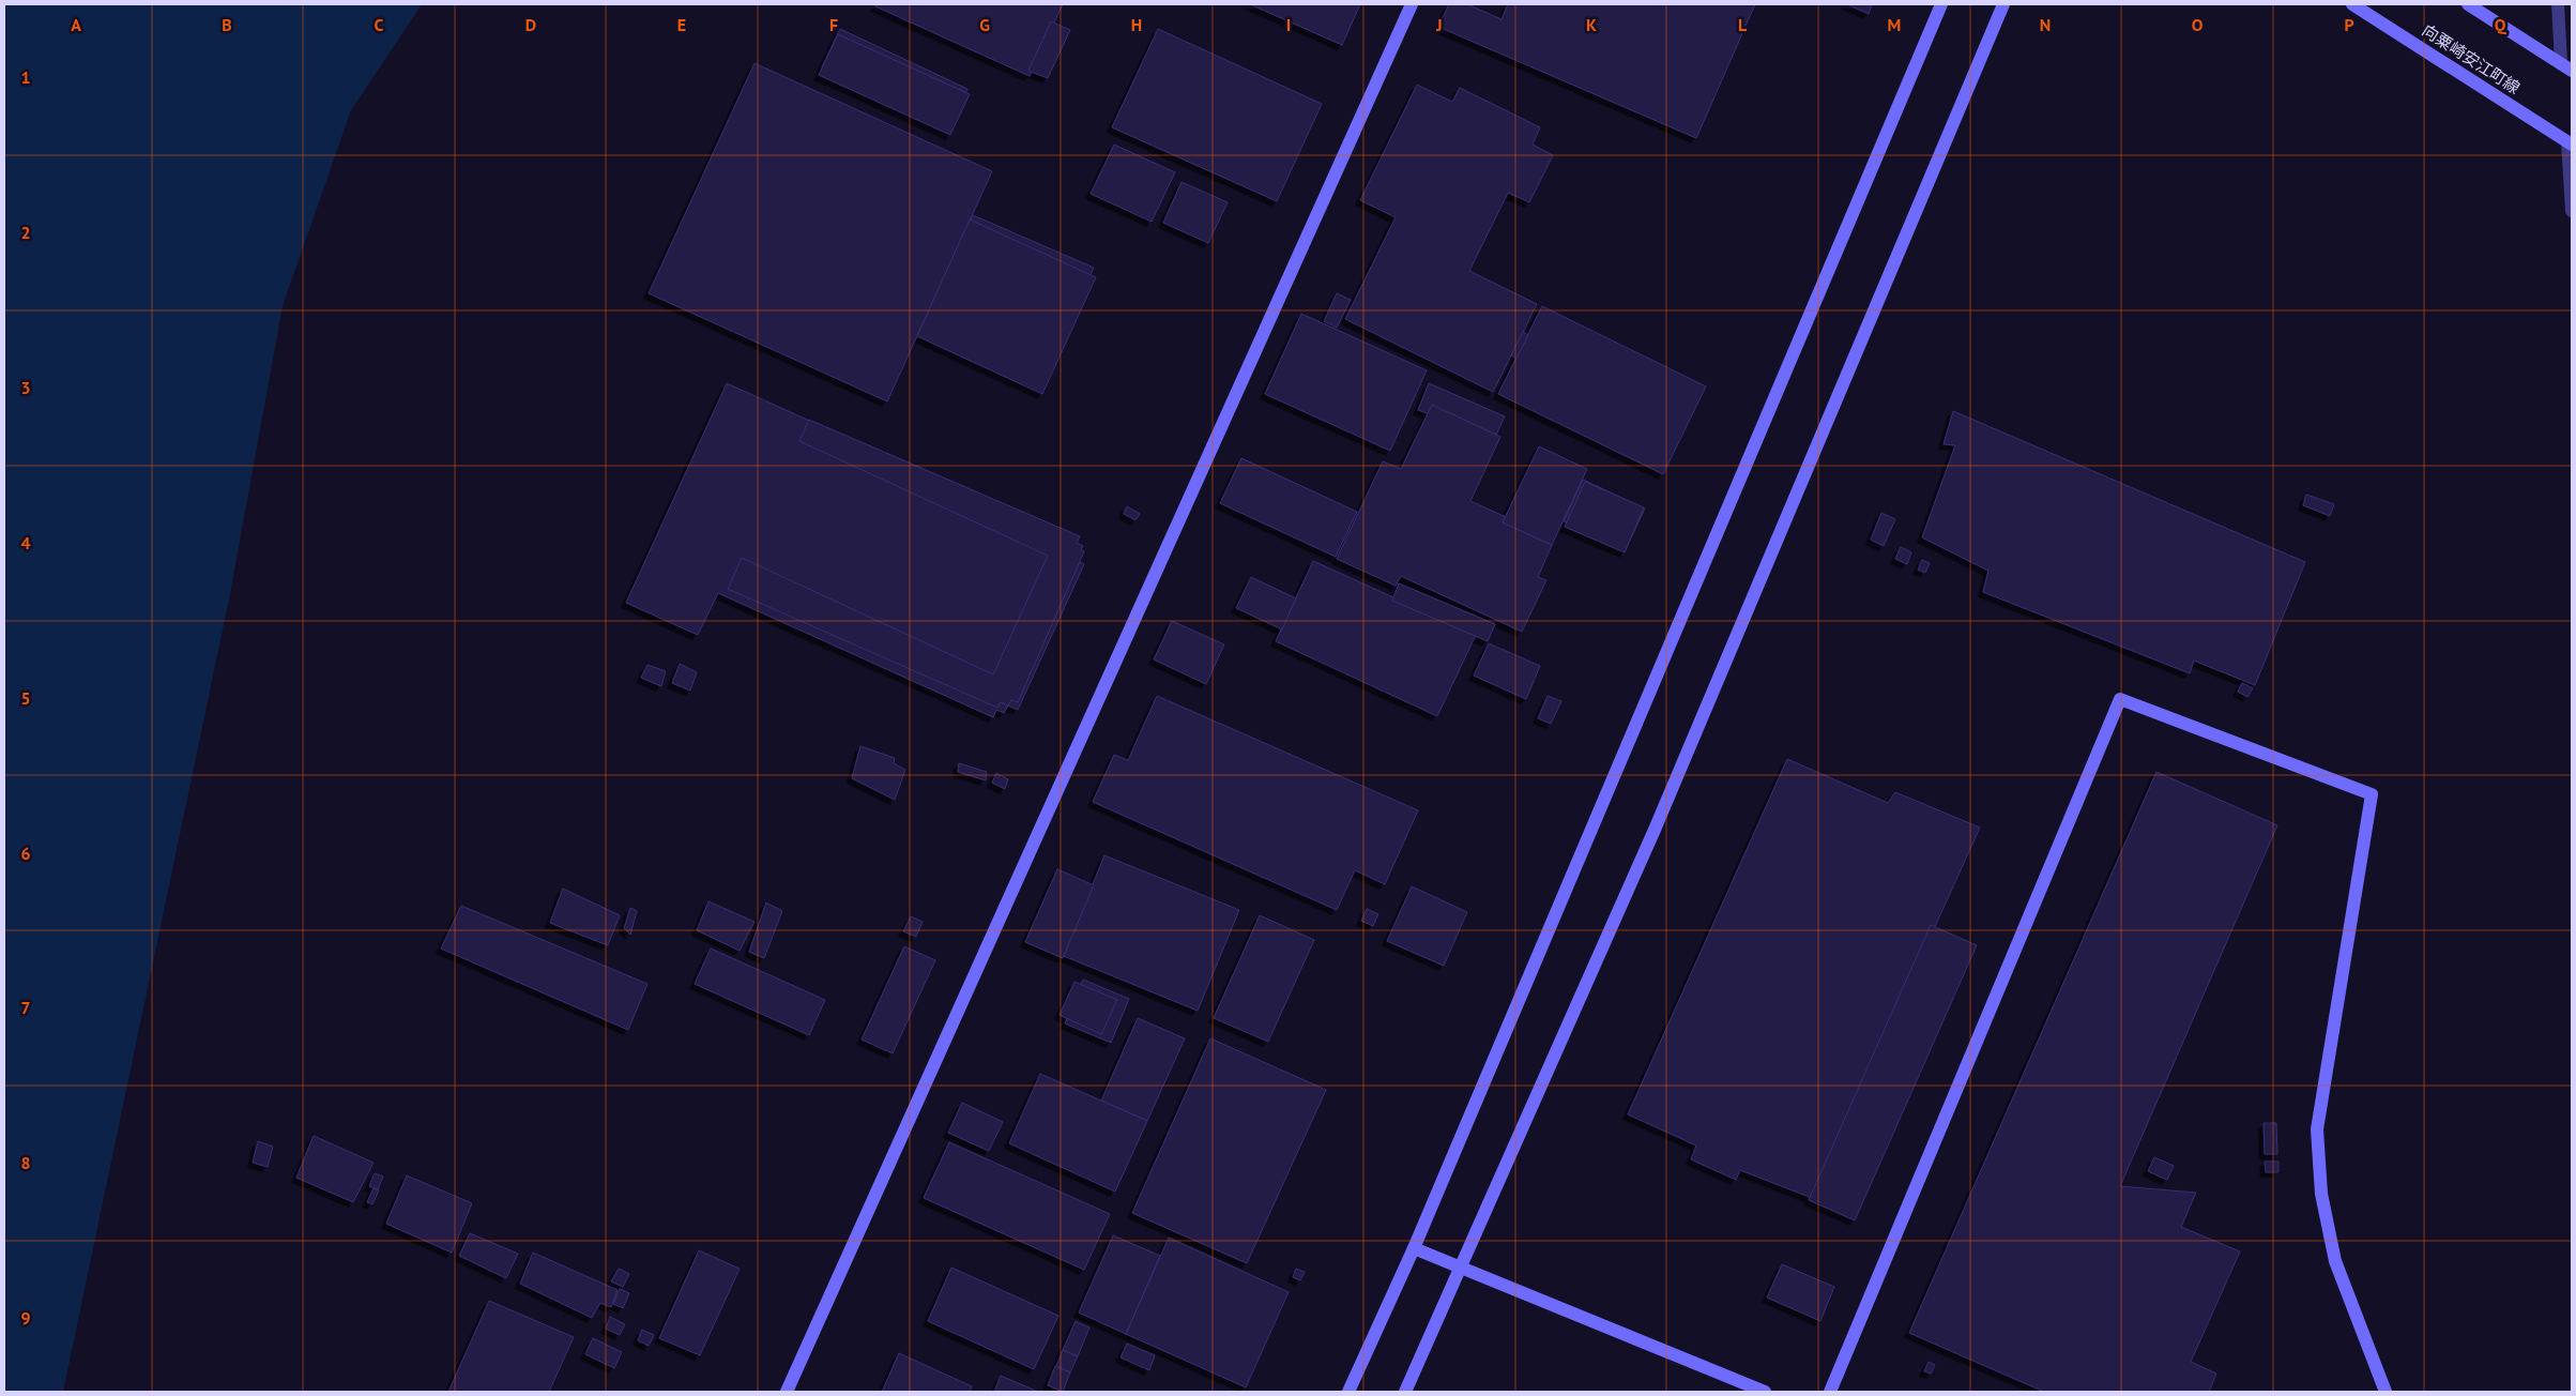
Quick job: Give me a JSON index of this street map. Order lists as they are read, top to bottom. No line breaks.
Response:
{"streets":{"street":["向粟崎安江町線"]},"grid":{"columns":["A","B","C","D","E","F","G","H","I","J","K","L","M","N","O","P","Q"],"rows":["1","2","3","4","5","6","7","8","9"]}}
